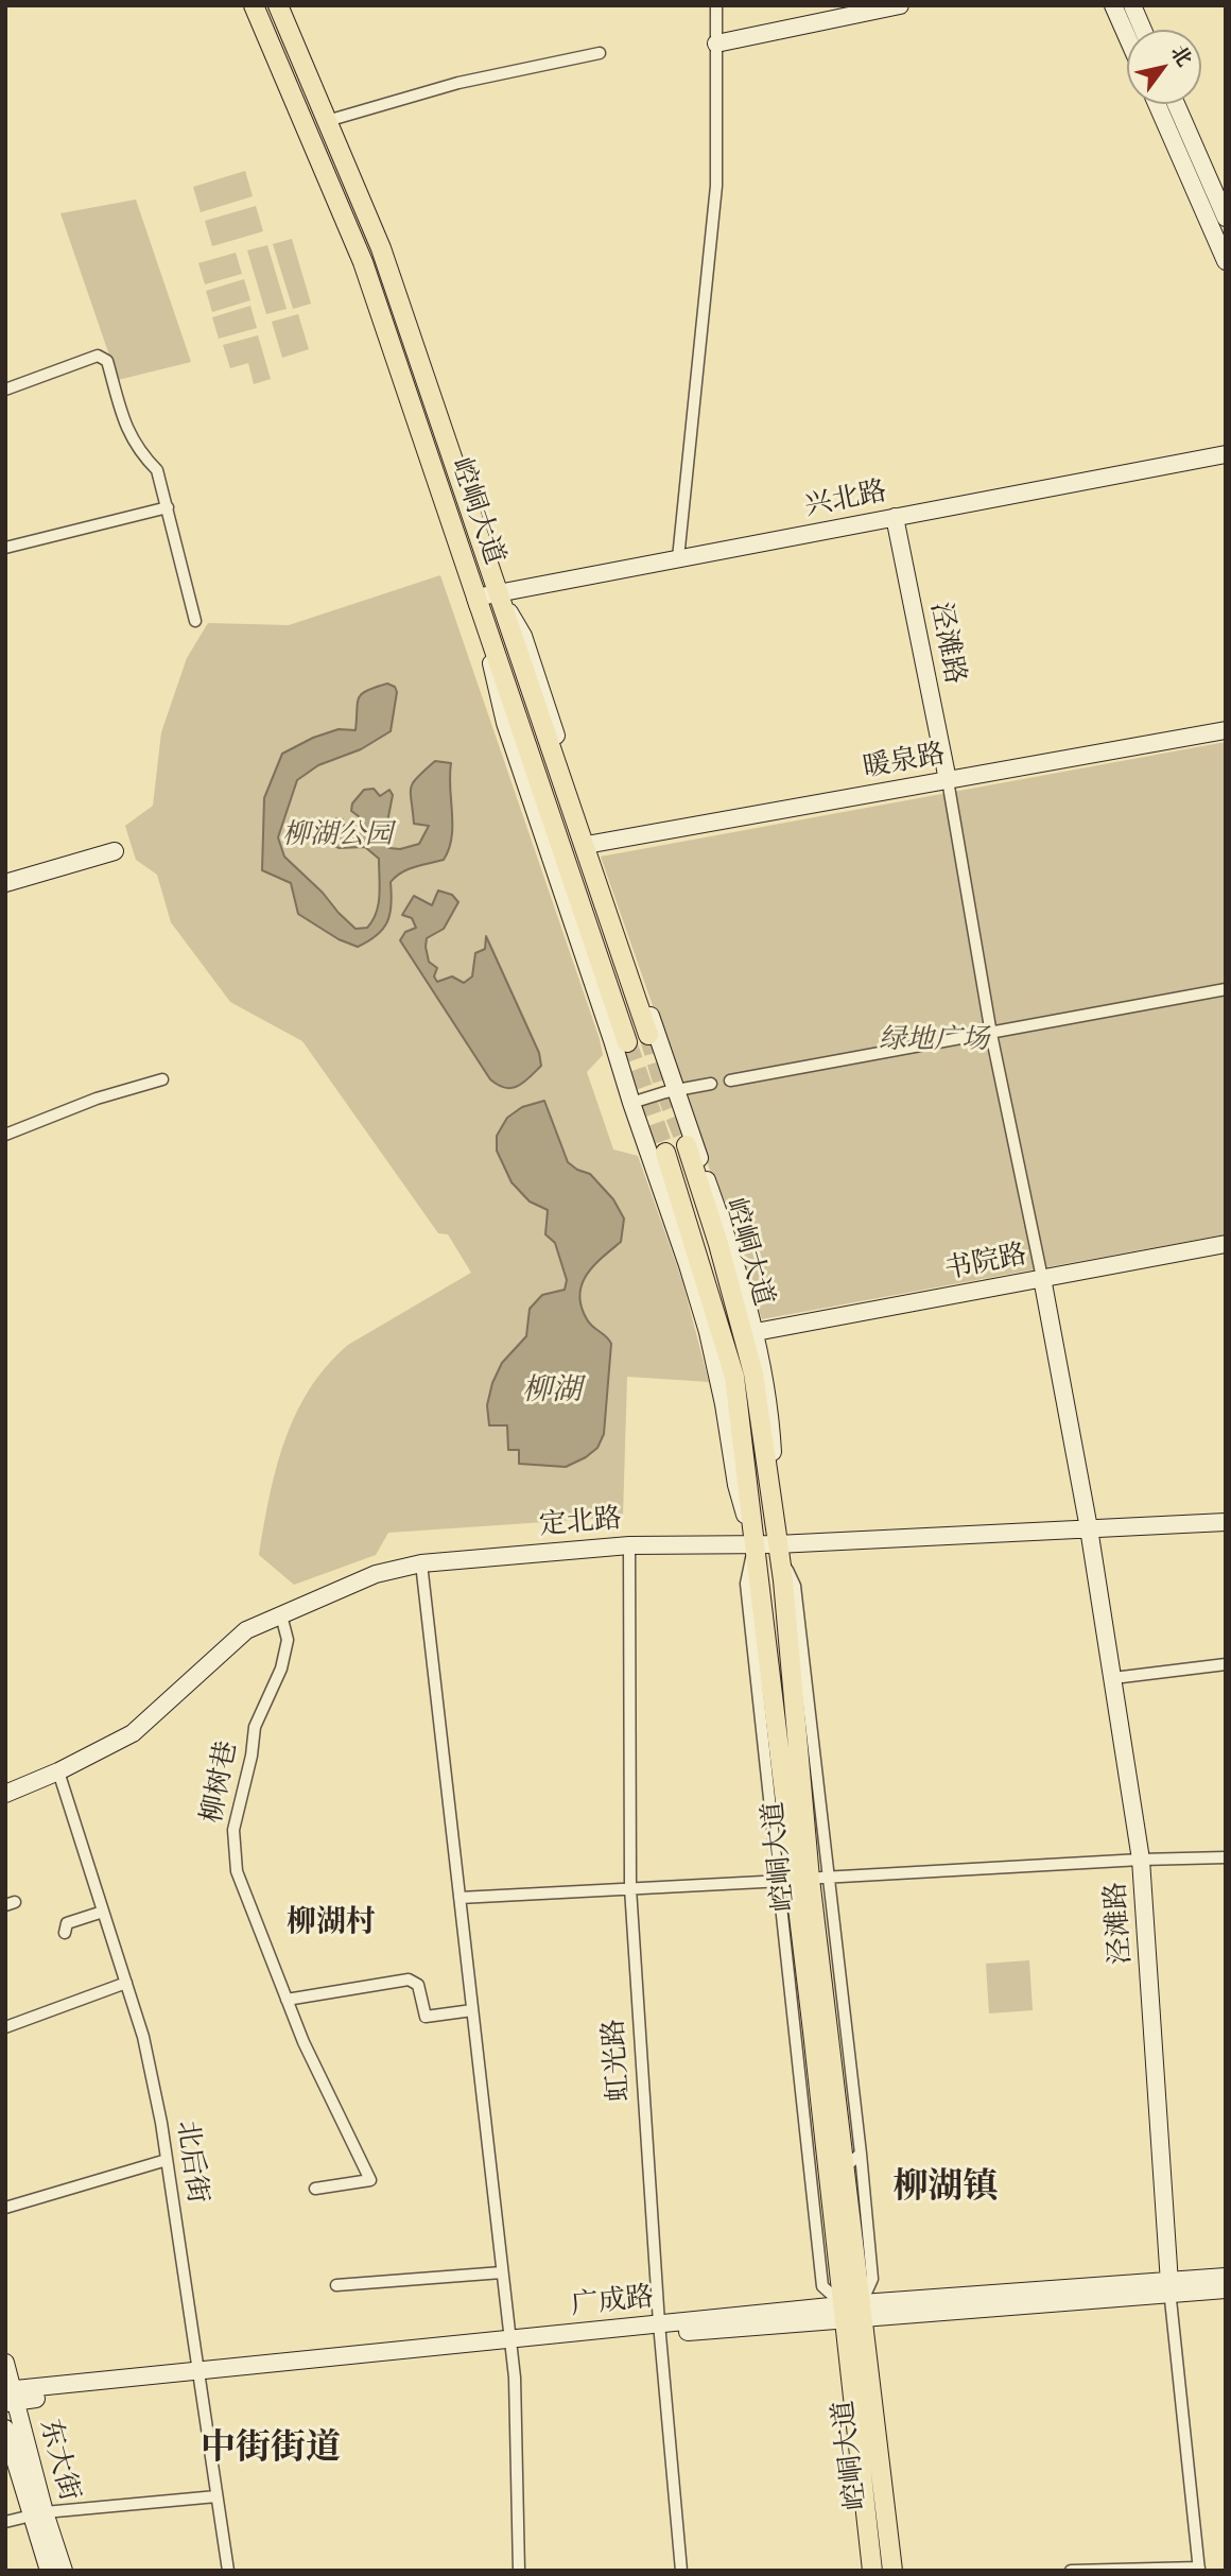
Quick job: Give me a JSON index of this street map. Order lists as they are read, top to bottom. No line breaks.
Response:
{"streets":{"main road":["崆峒大道"],"street":["兴北路","泾滩路","暖泉路","书院路","定北路","柳树巷","虹光路","北后街","广成路","东大街"]},"crossings":[["兴北路","崆峒大道"],["兴北路","泾滩路"],["崆峒大道","定北路"],["崆峒大道","广成路"],["泾滩路","暖泉路"],["泾滩路","书院路"],["泾滩路","定北路"],["泾滩路","广成路"],["定北路","柳树巷"],["定北路","虹光路"],["定北路","北后街"],["虹光路","广成路"],["北后街","广成路"],["广成路","东大街"]],"districts":["柳湖村","柳湖镇","中街街道"],"water":["柳湖"],"parks":["柳湖公园","绿地广场"],"north":"top right"}
